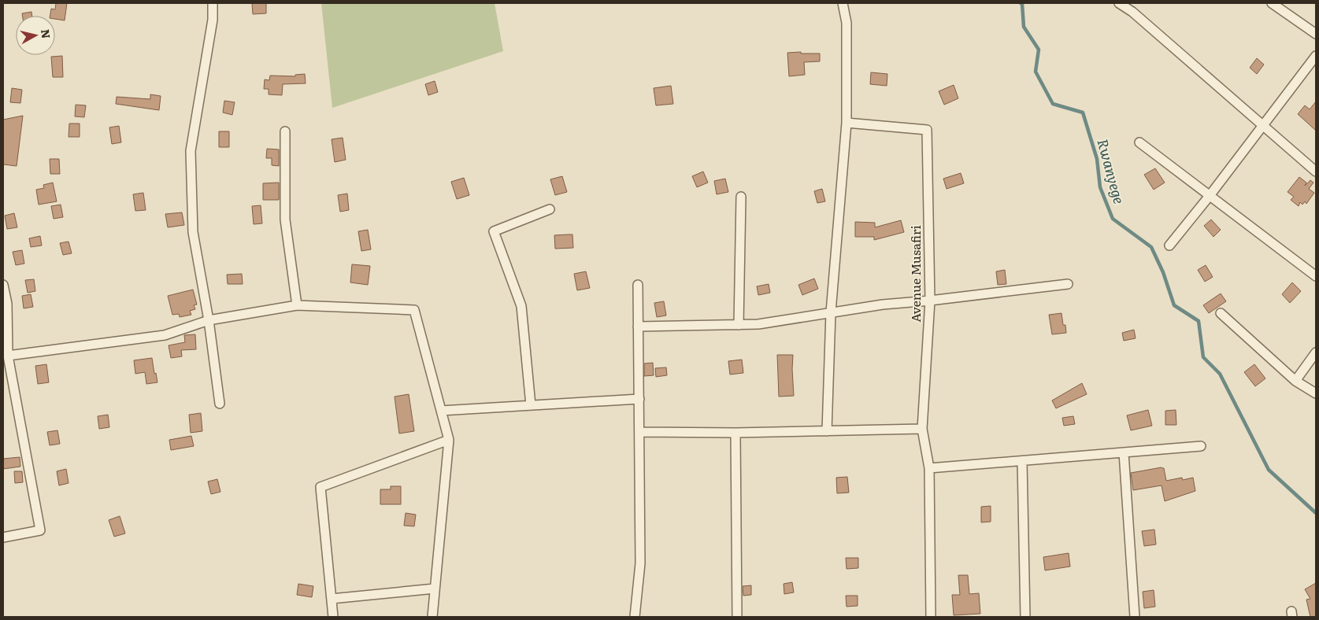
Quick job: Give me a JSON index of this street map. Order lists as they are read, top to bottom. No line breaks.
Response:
{"streets":{"street":["Avenue Musafiri"]},"water":["Rwanyege"],"north":"right"}
